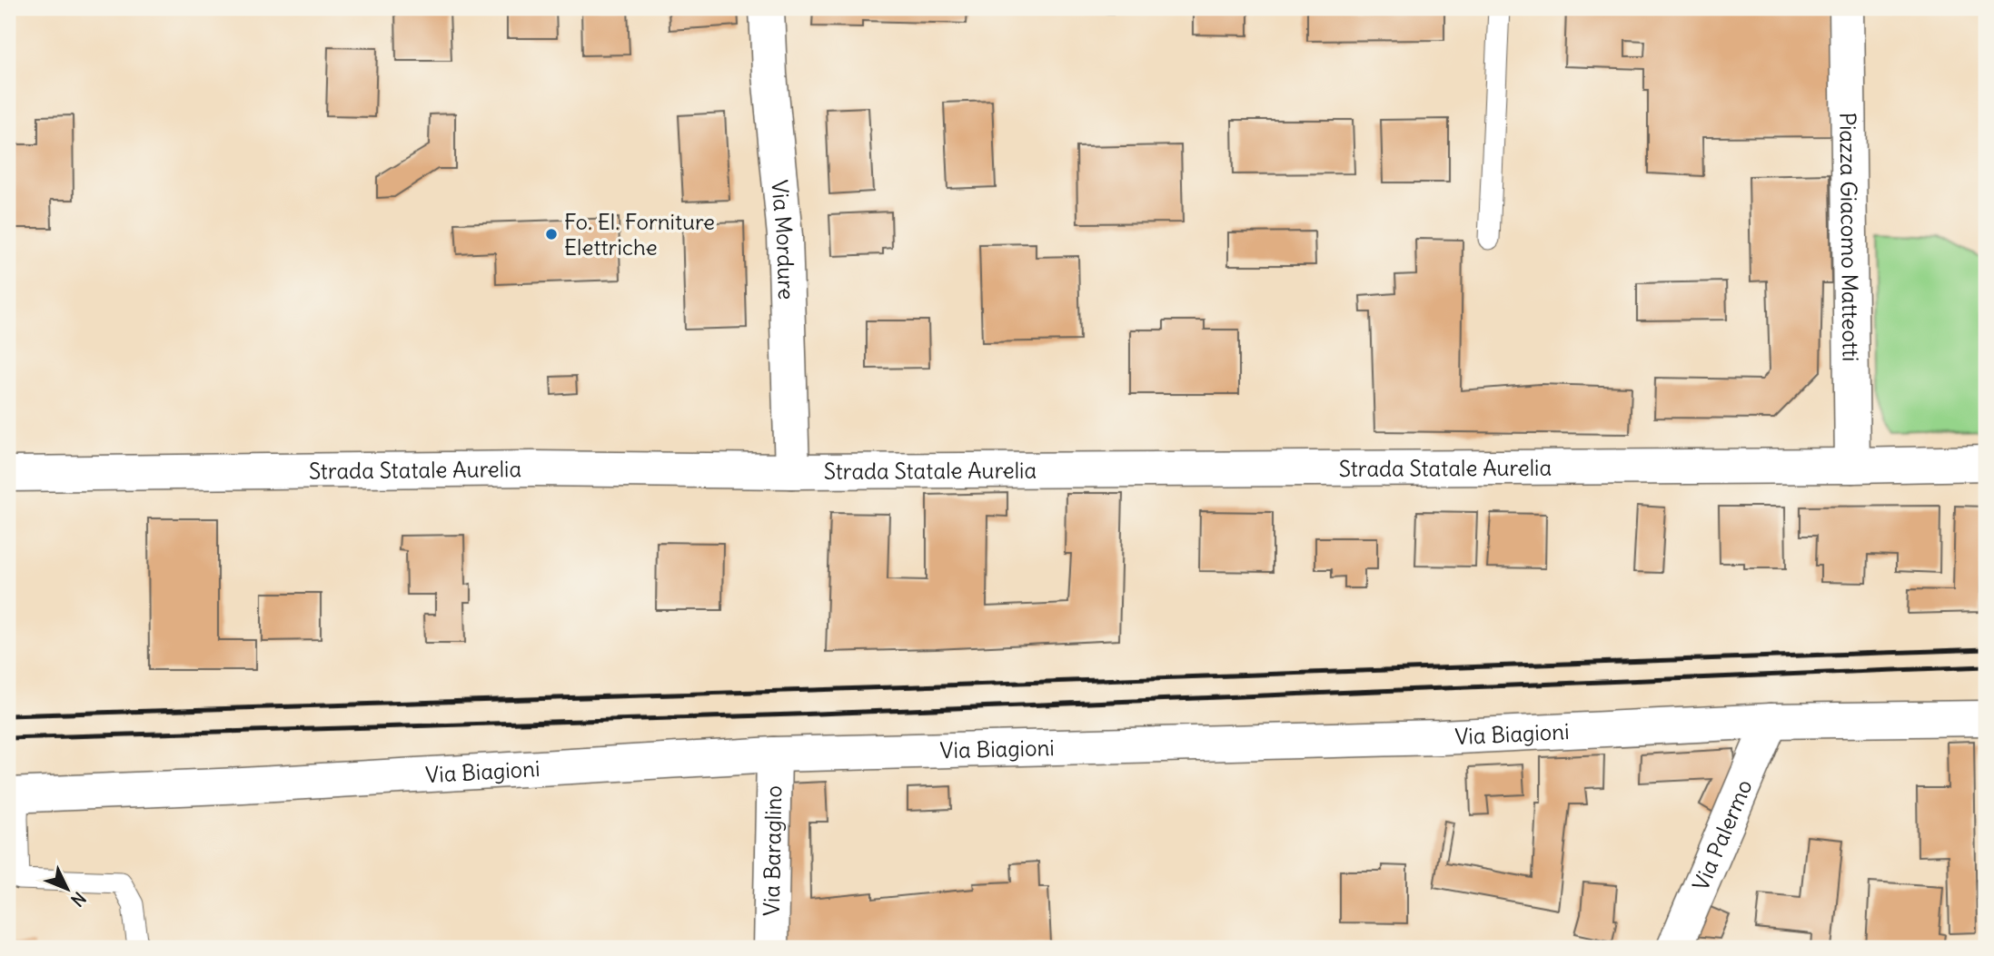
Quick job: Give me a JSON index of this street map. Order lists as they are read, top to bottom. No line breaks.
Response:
{"streets":{"street":["Piazza Giacomo Matteotti","Via Mordure","Strada Statale Aurelia","Via Biagioni","Via Palermo","Via Baraglino"]},"crossings":[["Piazza Giacomo Matteotti","Strada Statale Aurelia"],["Via Mordure","Strada Statale Aurelia"],["Via Biagioni","Via Palermo"],["Via Biagioni","Via Baraglino"]],"places":["Fo. El. Forniture Elettriche"],"north":"bottom right"}
